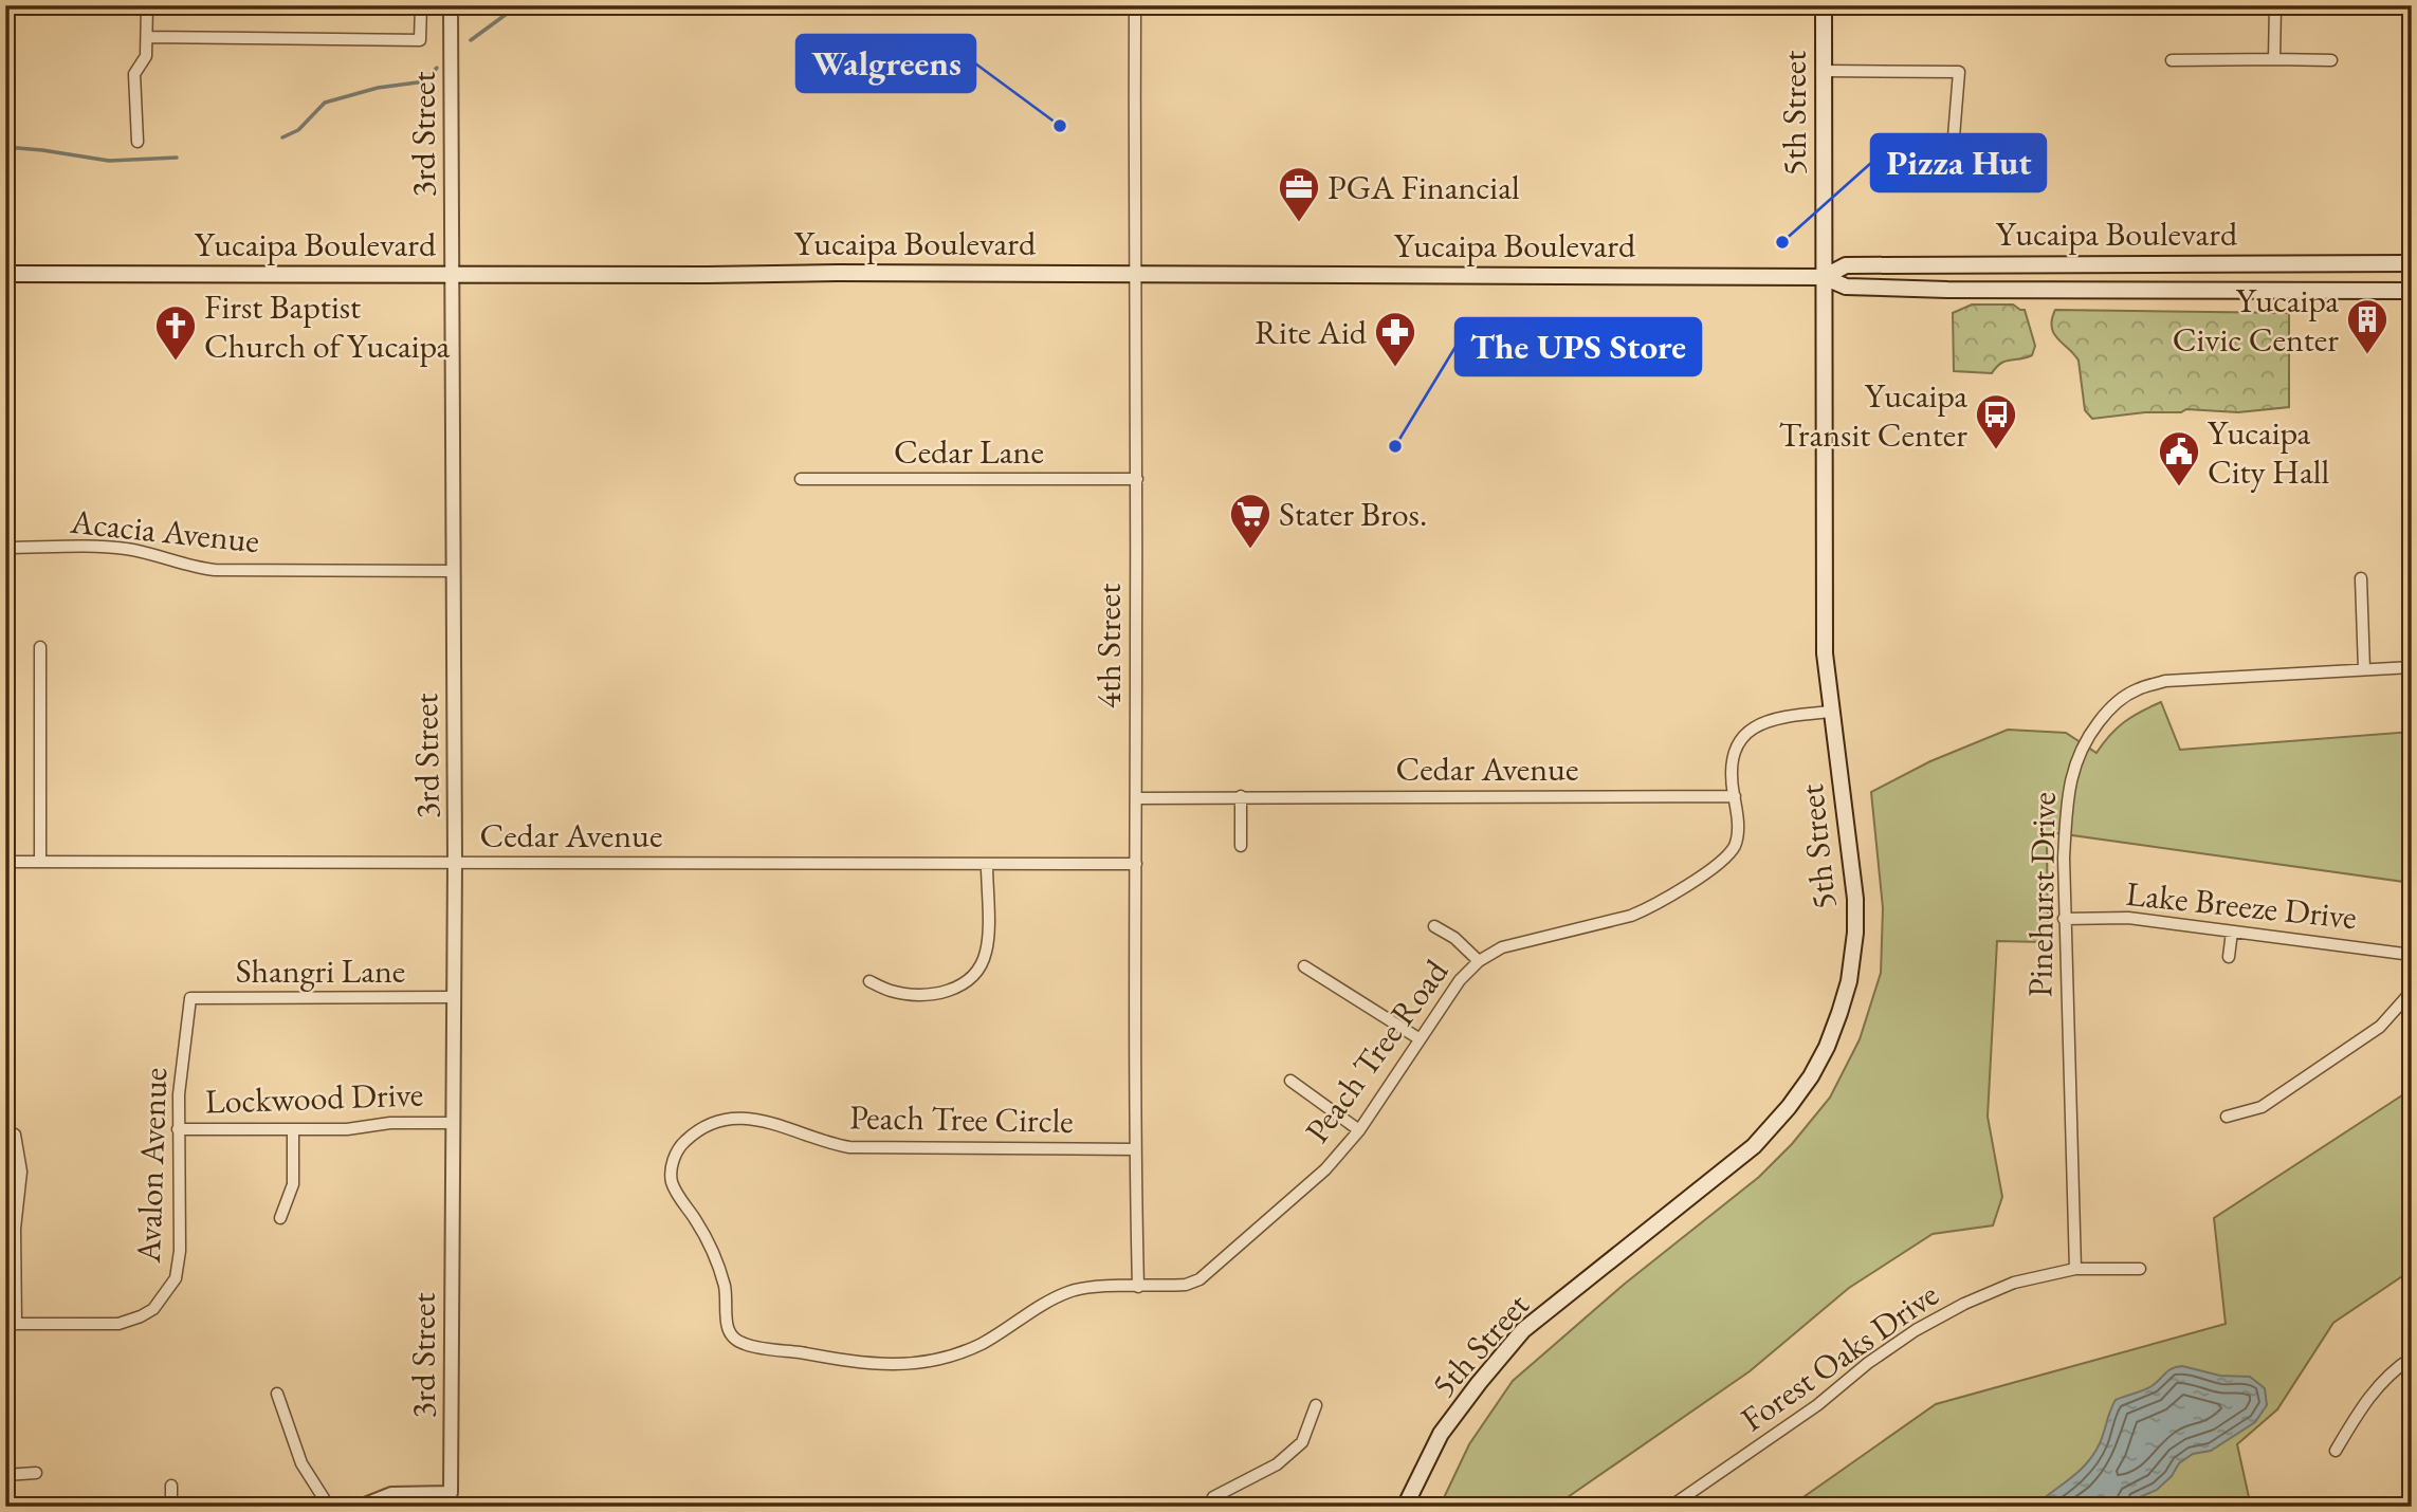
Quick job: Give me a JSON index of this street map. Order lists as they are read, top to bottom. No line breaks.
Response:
{"streets":{"main road":["5th Street","Yucaipa Boulevard"],"street":["3rd Street","Cedar Lane","Acacia Avenue","4th Street","Cedar Avenue","Pinehurst Drive","Lake Breeze Drive","Shangri Lane","Peach Tree Road","Lockwood Drive","Peach Tree Circle","Avalon Avenue","Forest Oaks Drive"]},"crossings":[["5th Street","Yucaipa Boulevard"],["5th Street","Peach Tree Road"],["3rd Street","Yucaipa Boulevard"],["3rd Street","Acacia Avenue"],["3rd Street","Cedar Avenue"],["3rd Street","Shangri Lane"],["3rd Street","Lockwood Drive"],["Yucaipa Boulevard","4th Street"],["Cedar Lane","4th Street"],["4th Street","Cedar Avenue"],["4th Street","Peach Tree Road"],["4th Street","Peach Tree Circle"],["Cedar Avenue","Peach Tree Road"],["Pinehurst Drive","Lake Breeze Drive"],["Pinehurst Drive","Forest Oaks Drive"],["Shangri Lane","Avalon Avenue"],["Peach Tree Road","Peach Tree Circle"],["Lockwood Drive","Avalon Avenue"]],"places":{"other":["Walgreens","Pizza Hut","The UPS Store"],"office":["PGA Financial"],"building":["Yucaipa Civic Center"],"church":["First Baptist Church of Yucaipa"],"pharmacy":["Rite Aid"],"bus stop":["Yucaipa Transit Center"],"public building":["Yucaipa City Hall"],"supermarket":["Stater Bros."]}}
